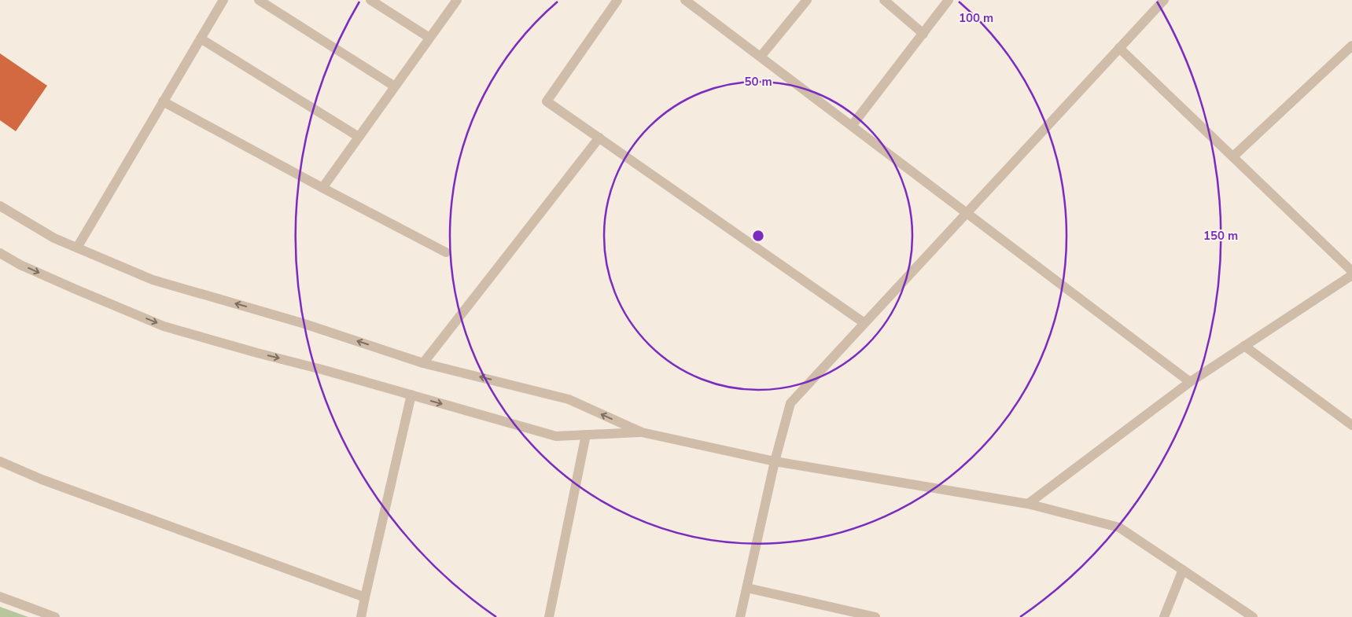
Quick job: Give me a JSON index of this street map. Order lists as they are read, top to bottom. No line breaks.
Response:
{"rings":["100 m","50 m","150 m"]}
